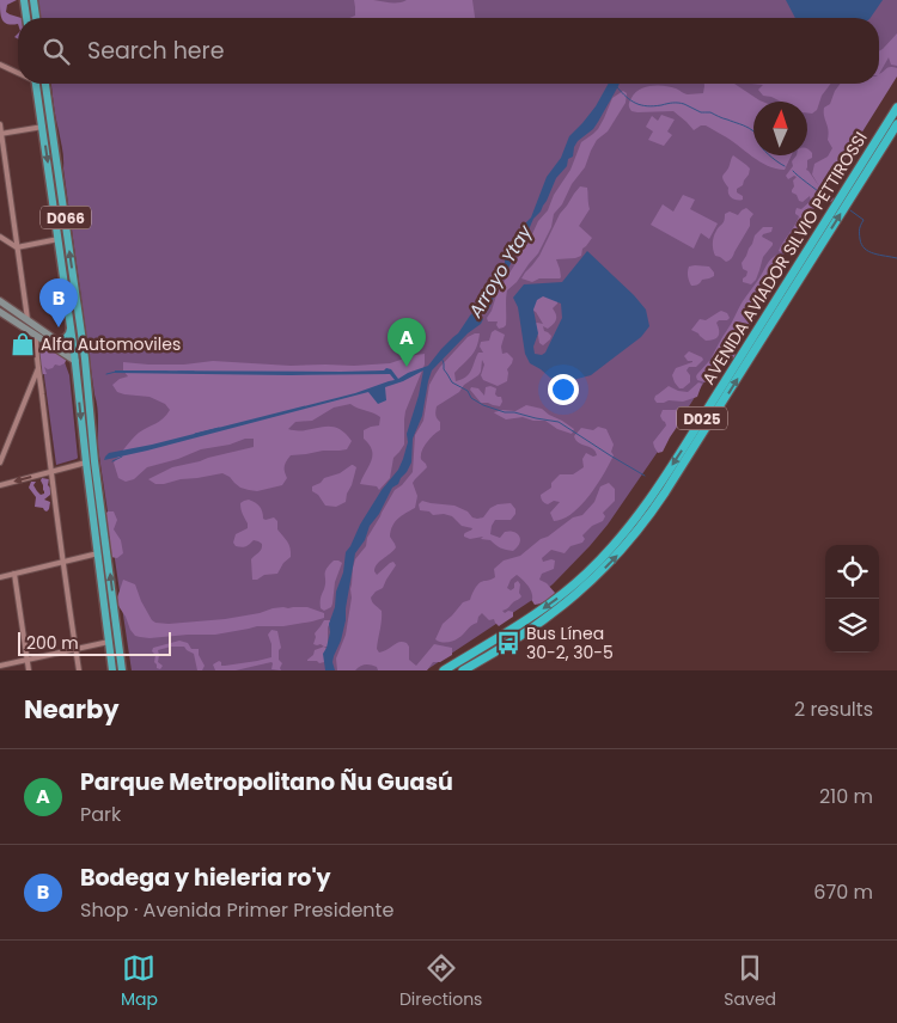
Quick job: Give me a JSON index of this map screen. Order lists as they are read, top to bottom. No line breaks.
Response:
{"streets":{"highway":["D066","AVENIDA AVIADOR SILVIO PETTIROSSI","D025"]},"water":["Arroyo Ytay"],"places":{"shop":["Alfa Automoviles"],"bus stop":["Bus Línea 30-2, 30-5"]},"scale_bar":"200 m","north":"top","page":{"search":"Search here","pins":["B","A"],"scale":"200 m","heading":["Nearby","2 results"],"list":[{"mark":"A","name":"Parque Metropolitano Ñu Guasú","note":"Park","value":"210 m"},{"mark":"B","name":"Bodega y hieleria ro'y","note":"Shop · Avenida Primer Presidente","value":"670 m"}],"nav":["Map","Directions","Saved"]}}
